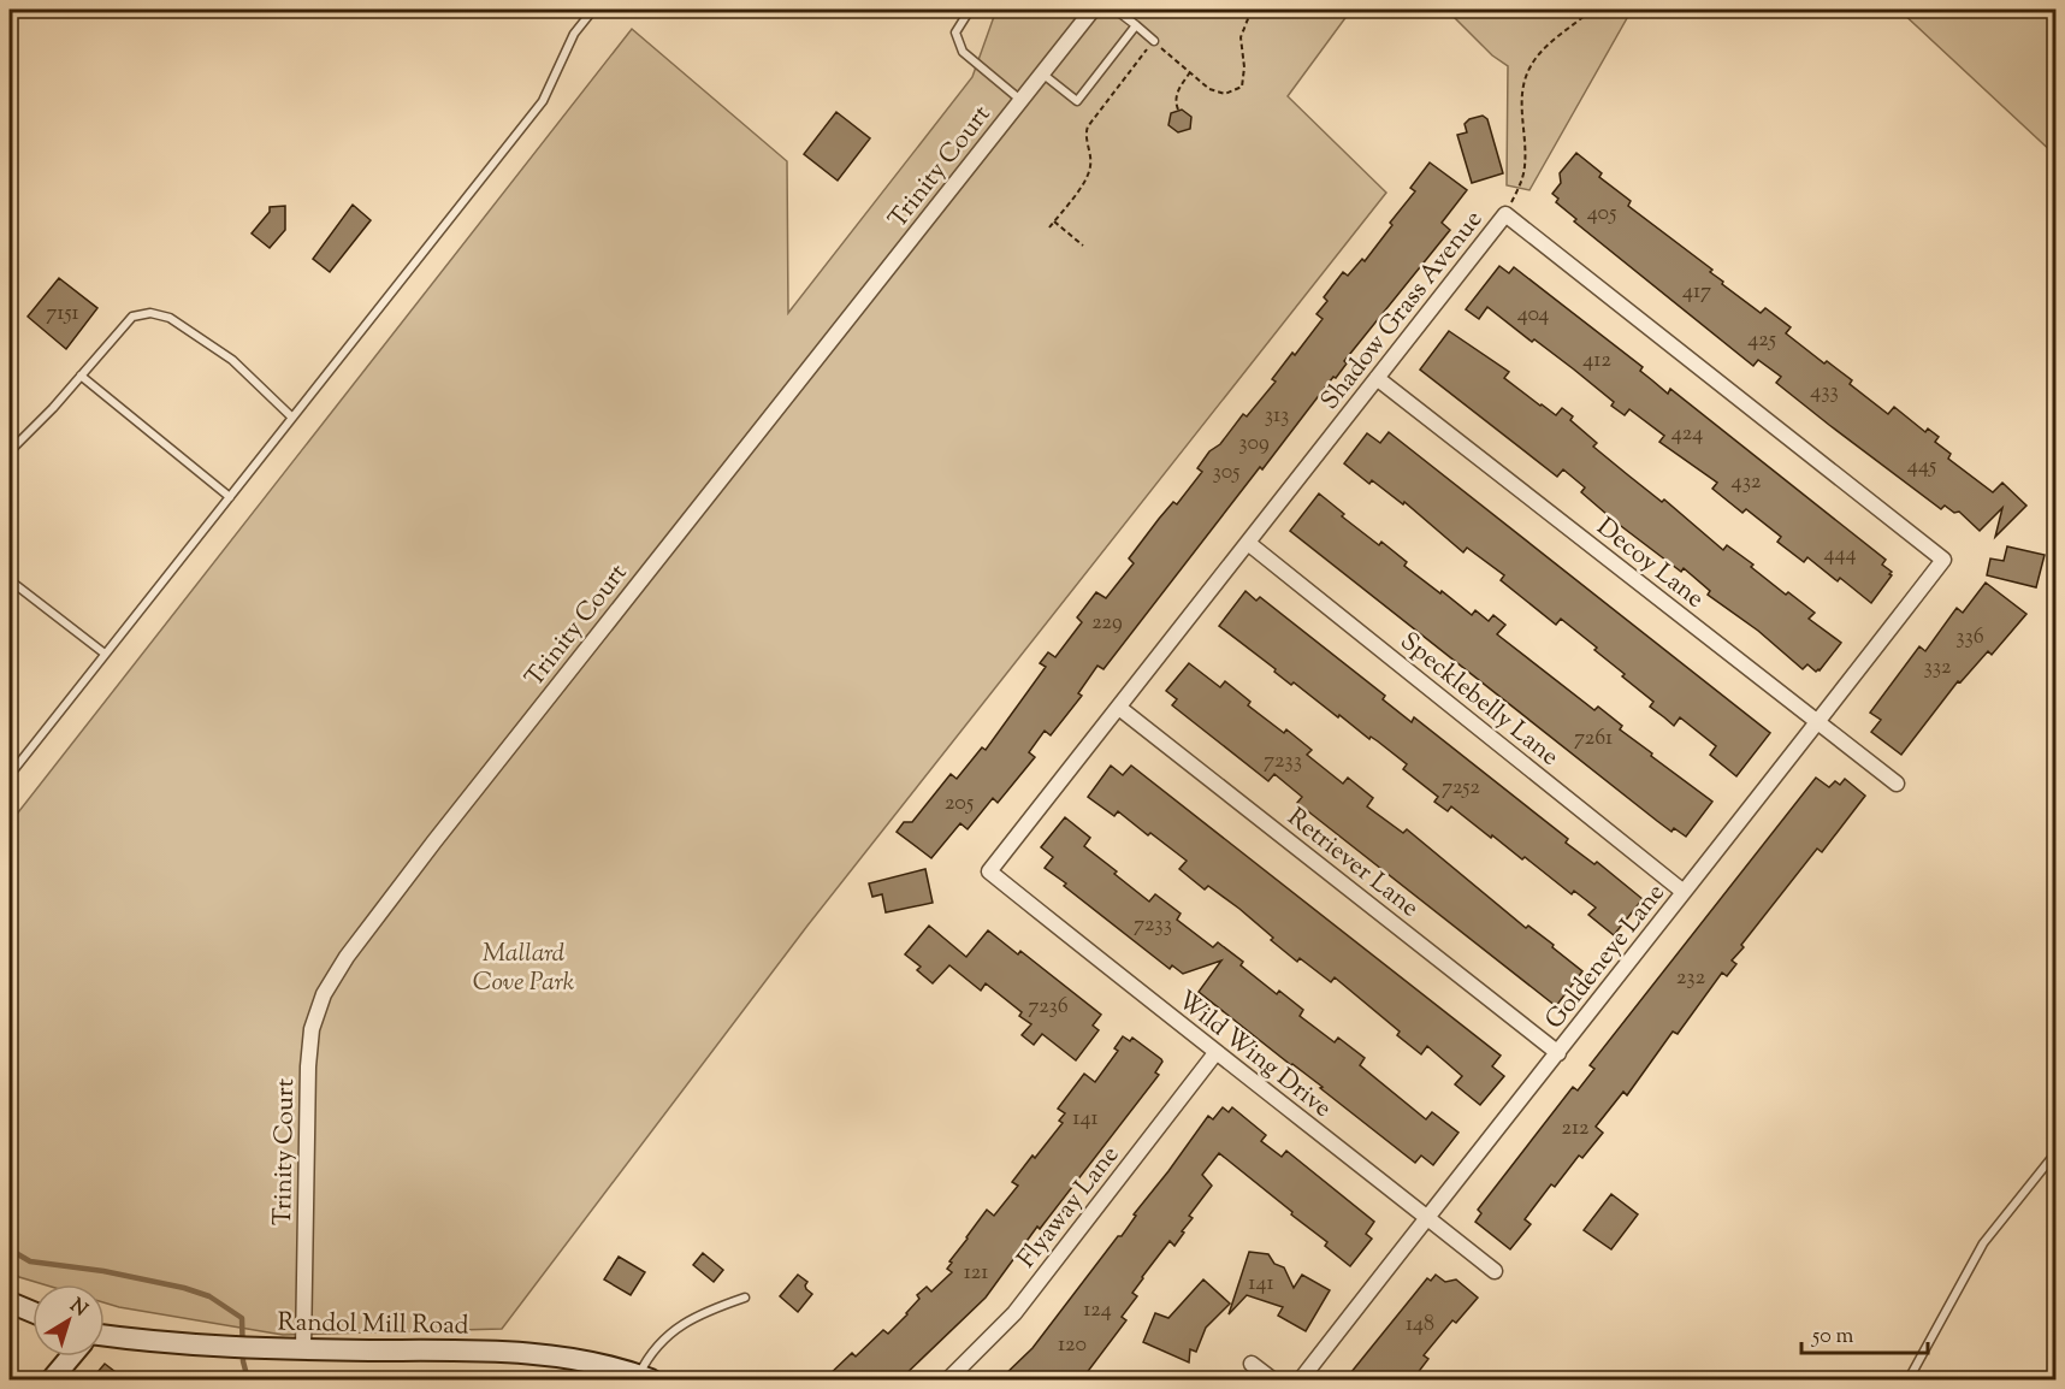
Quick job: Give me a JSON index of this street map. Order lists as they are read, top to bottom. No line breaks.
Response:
{"streets":{"main road":["Randol Mill Road"],"street":["Trinity Court","Shadow Grass Avenue","Decoy Lane","Specklebelly Lane","Retriever Lane","Goldeneye Lane","Wild Wing Drive","Flyaway Lane"]},"crossings":[["Trinity Court","Randol Mill Road"],["Shadow Grass Avenue","Decoy Lane"],["Shadow Grass Avenue","Specklebelly Lane"],["Shadow Grass Avenue","Retriever Lane"],["Shadow Grass Avenue","Goldeneye Lane"],["Shadow Grass Avenue","Wild Wing Drive"],["Decoy Lane","Goldeneye Lane"],["Specklebelly Lane","Goldeneye Lane"],["Retriever Lane","Goldeneye Lane"],["Goldeneye Lane","Wild Wing Drive"],["Wild Wing Drive","Flyaway Lane"]],"parks":["Mallard Cove Park"],"house_numbers":["405","417","7151","404","425","412","433","313","424","309","445","305","432","444","229","336","332","7261","7233","7252","205","7233","232","7236","141","212","121","141","124","148","120"],"scale_bar":"50 m","north":"top right"}
